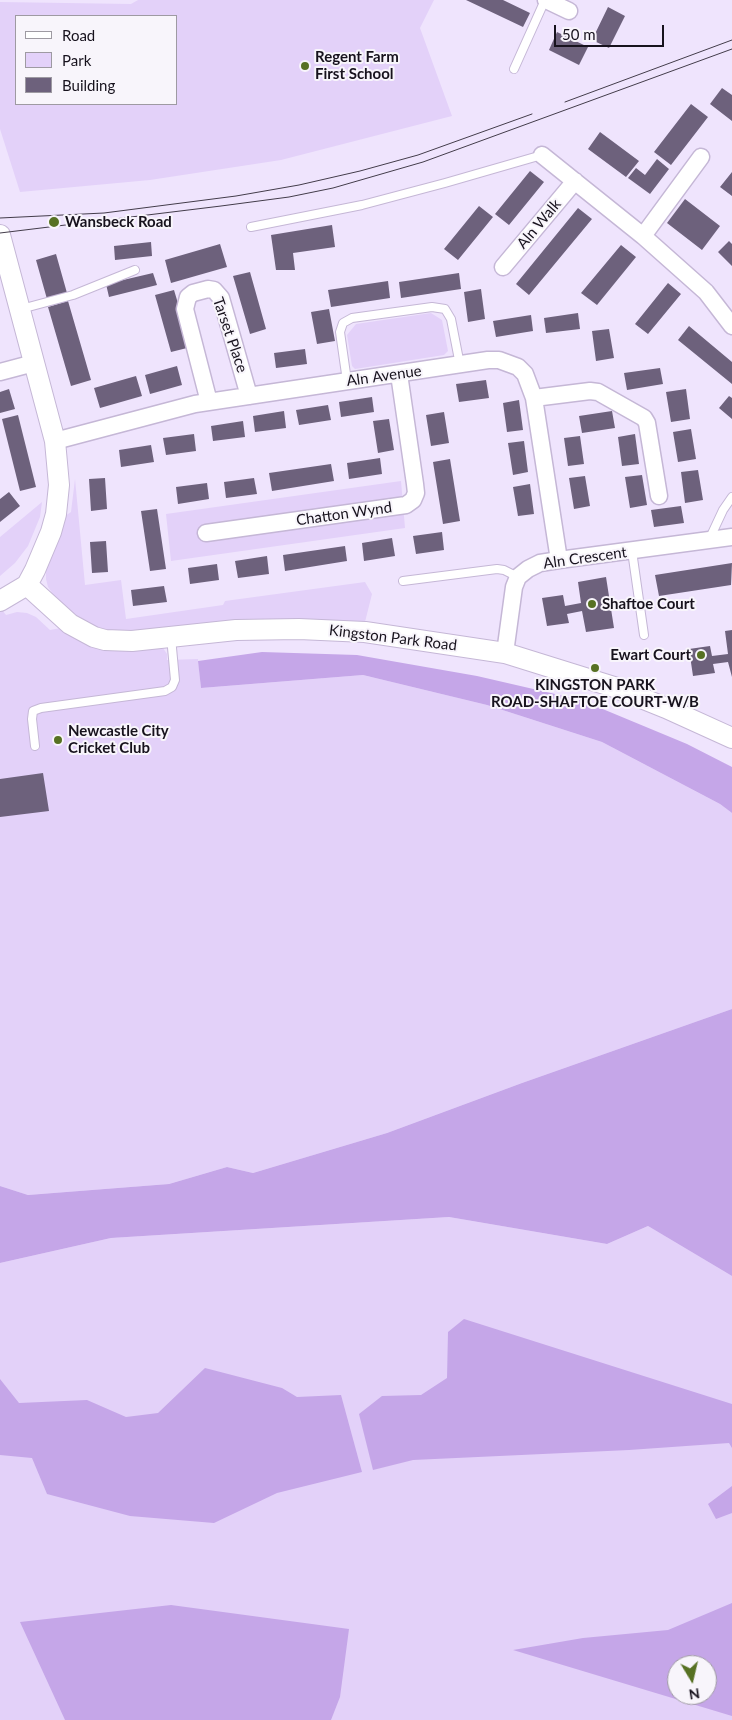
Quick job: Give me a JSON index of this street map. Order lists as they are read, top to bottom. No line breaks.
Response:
{"streets":{"street":["Aln Walk","Tarset Place","Aln Avenue","Chatton Wynd","Aln Crescent","Kingston Park Road"]},"crossings":[["Tarset Place","Aln Avenue"],["Aln Avenue","Chatton Wynd"],["Aln Avenue","Aln Crescent"]],"places":["Regent Farm First School","Wansbeck Road","Shaftoe Court","Ewart Court","KINGSTON PARK ROAD-SHAFTOE COURT-W/B","Newcastle City Cricket Club"],"legend":["Road","Park","Building"],"scale_bar":"50 m","north":"bottom"}
